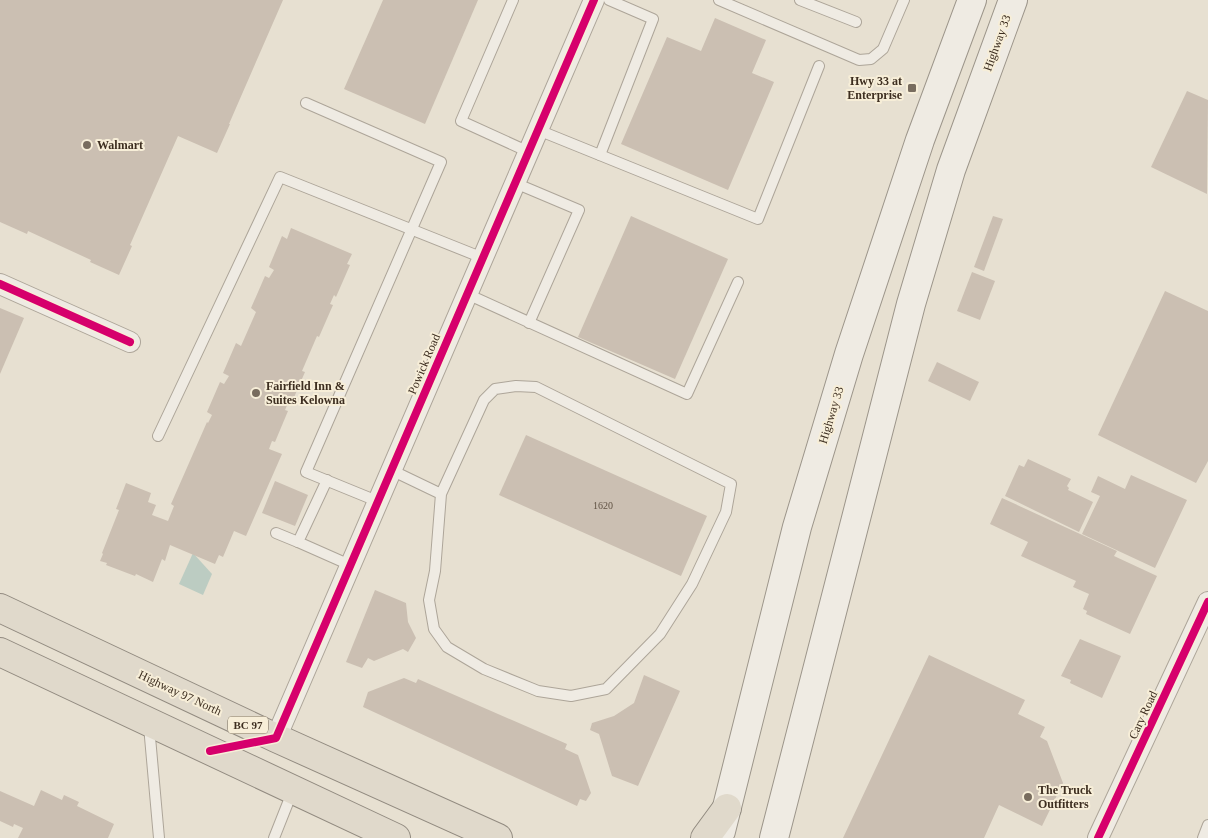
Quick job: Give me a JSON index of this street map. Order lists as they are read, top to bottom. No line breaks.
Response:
{"streets":{"highway":["Highway 97 North","BC 97"],"main road":["Highway 33"],"street":["Powick Road","Cary Road"]},"crossings":[["Powick Road","Highway 97 North"]],"places":{"transit":["Hwy 33 at Enterprise"],"other":["Walmart","Fairfield Inn & Suites Kelowna","The Truck Outfitters"]},"house_numbers":["1620"]}
